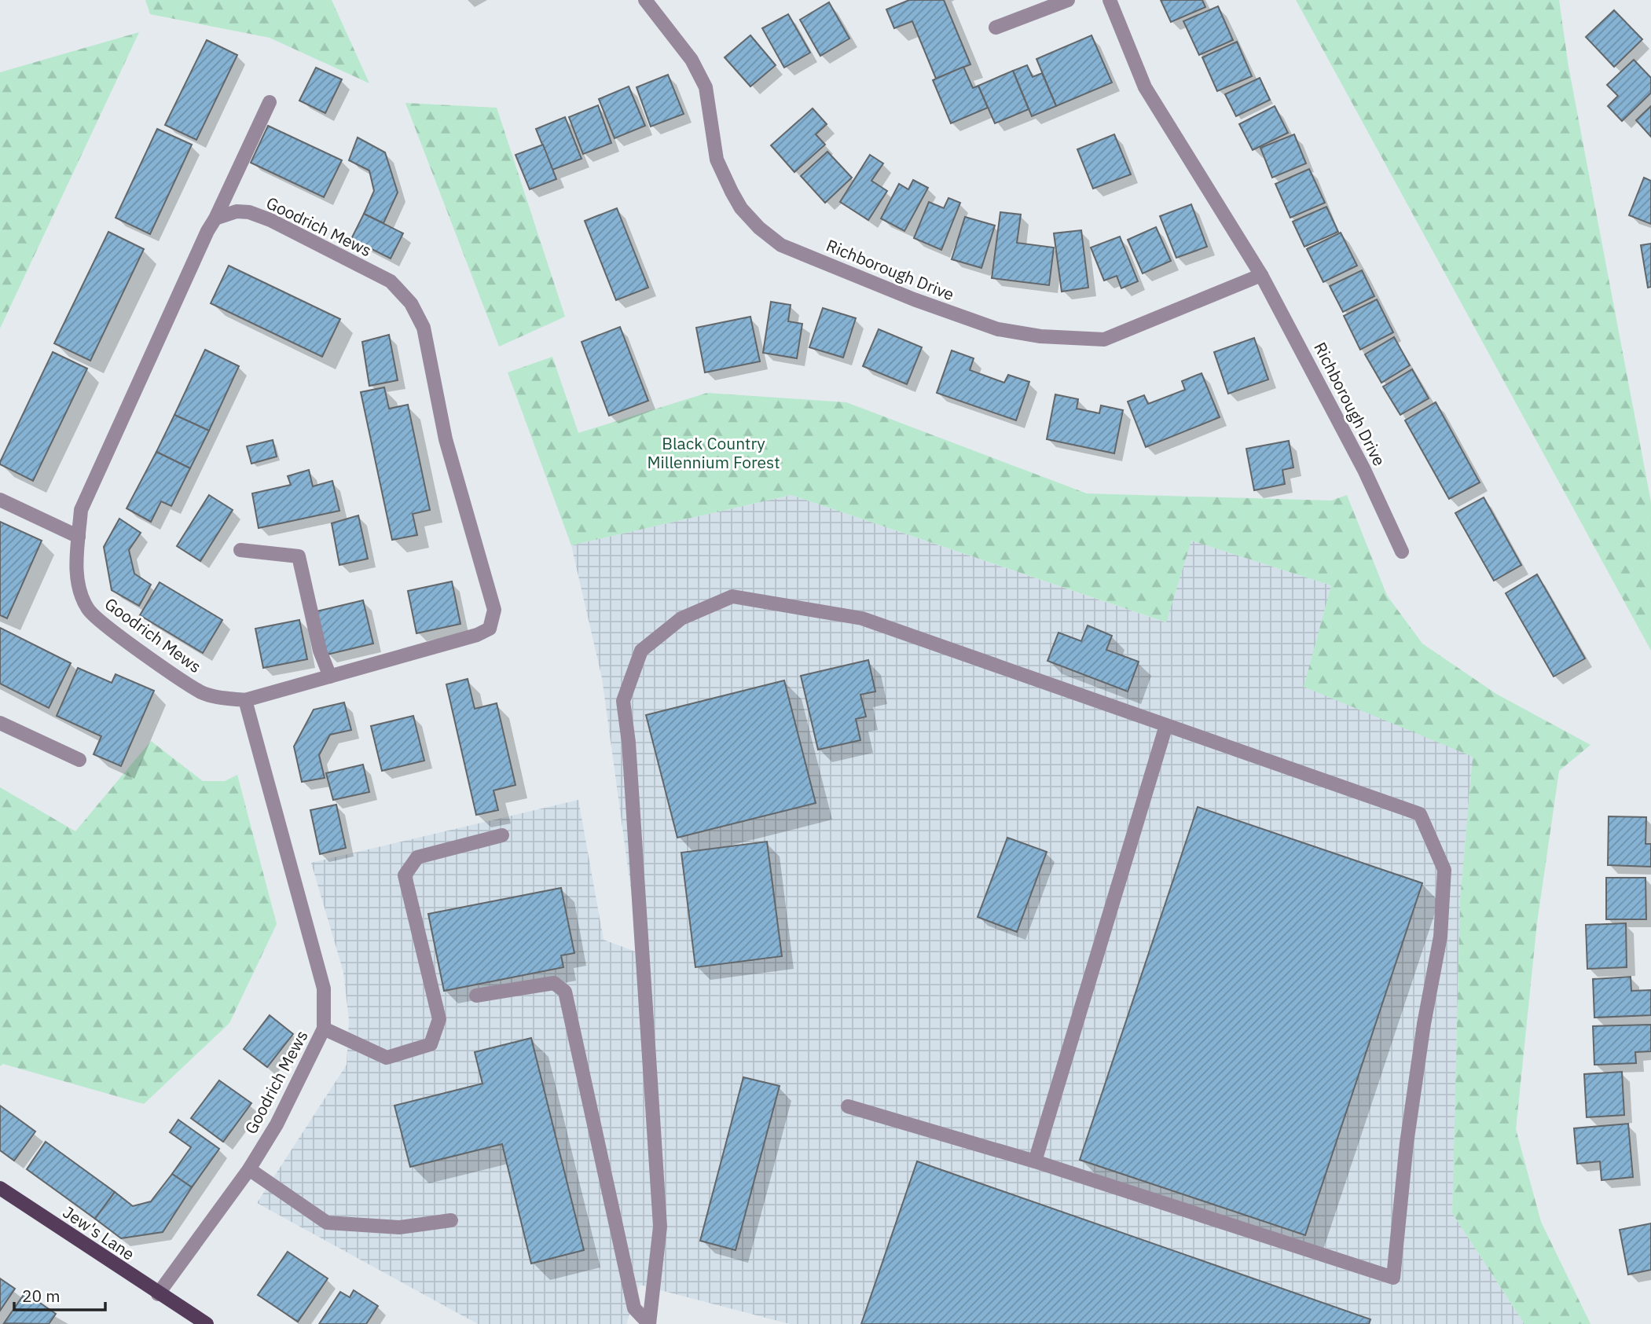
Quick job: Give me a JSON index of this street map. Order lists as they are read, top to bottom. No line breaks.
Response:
{"streets":{"main road":["Jew's Lane"],"street":["Goodrich Mews","Richborough Drive"]},"crossings":[["Goodrich Mews","Jew's Lane"]],"parks":["Black Country Millennium Forest"],"scale_bar":"20 m"}
